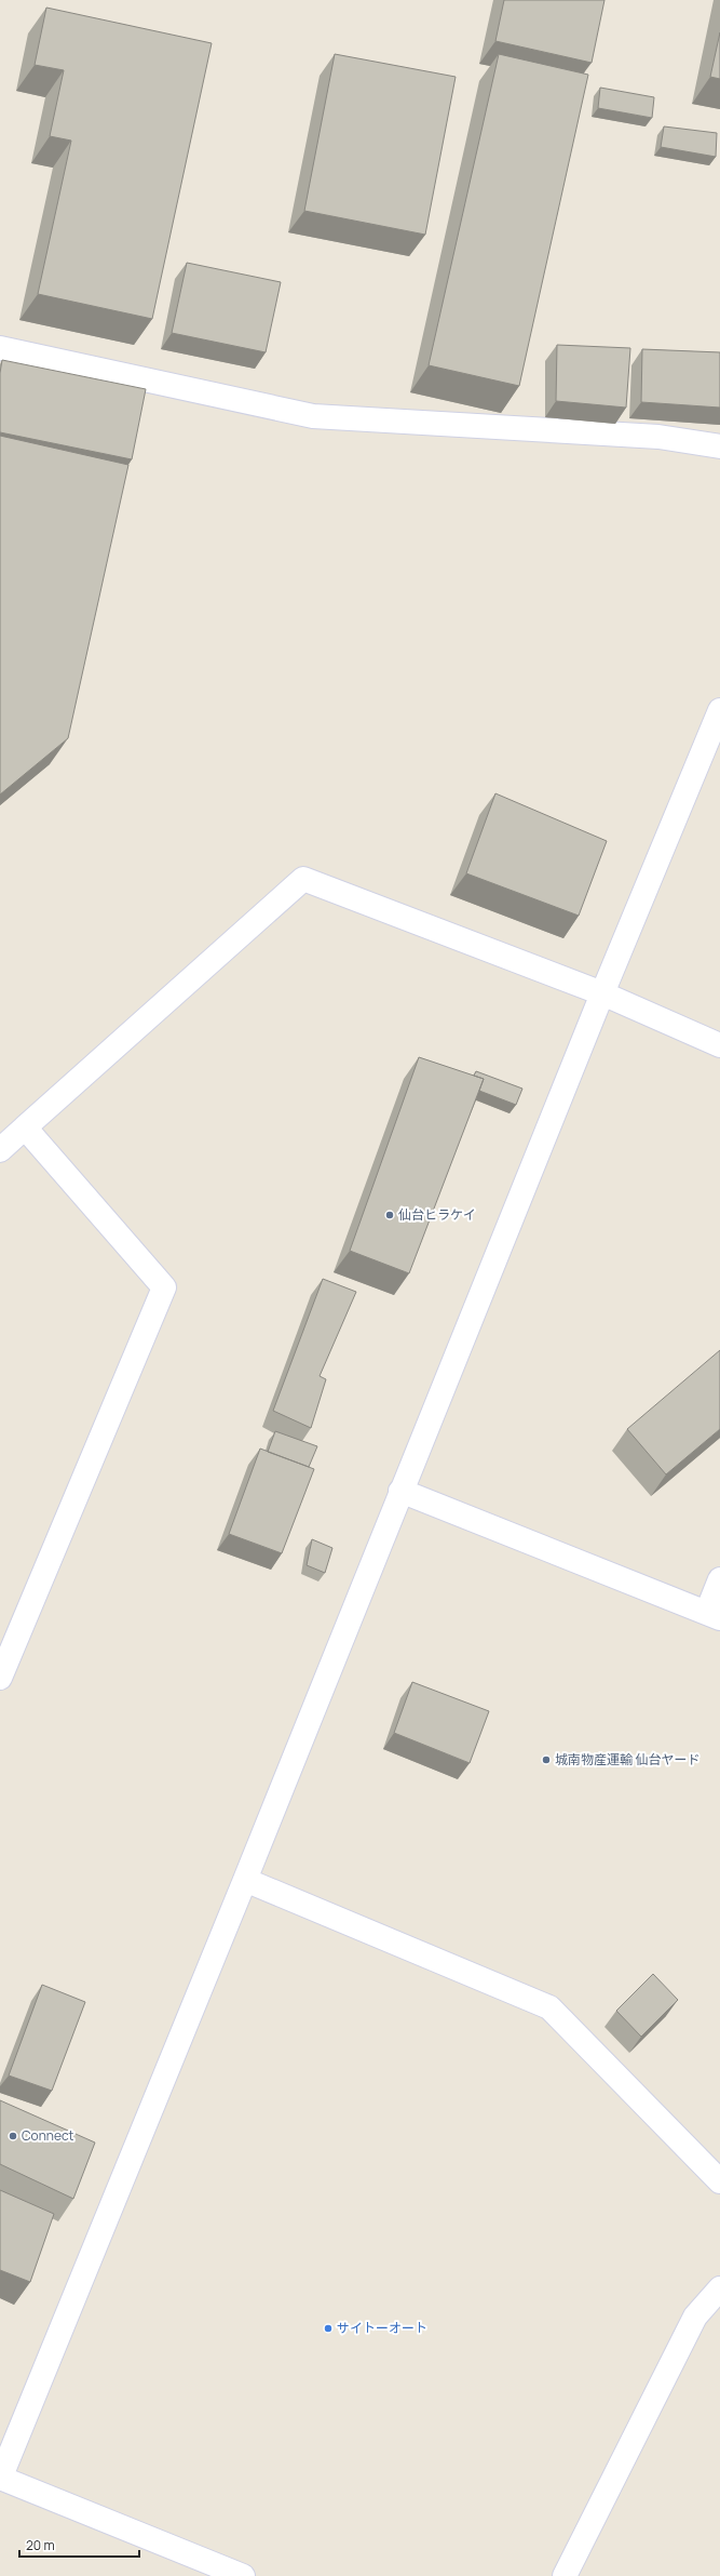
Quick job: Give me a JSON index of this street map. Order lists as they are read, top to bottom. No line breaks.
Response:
{"places":["仙台ヒラケイ","城南物産運輸 仙台ヤード","Connect","サイトーオート"],"scale_bar":"20 m"}
